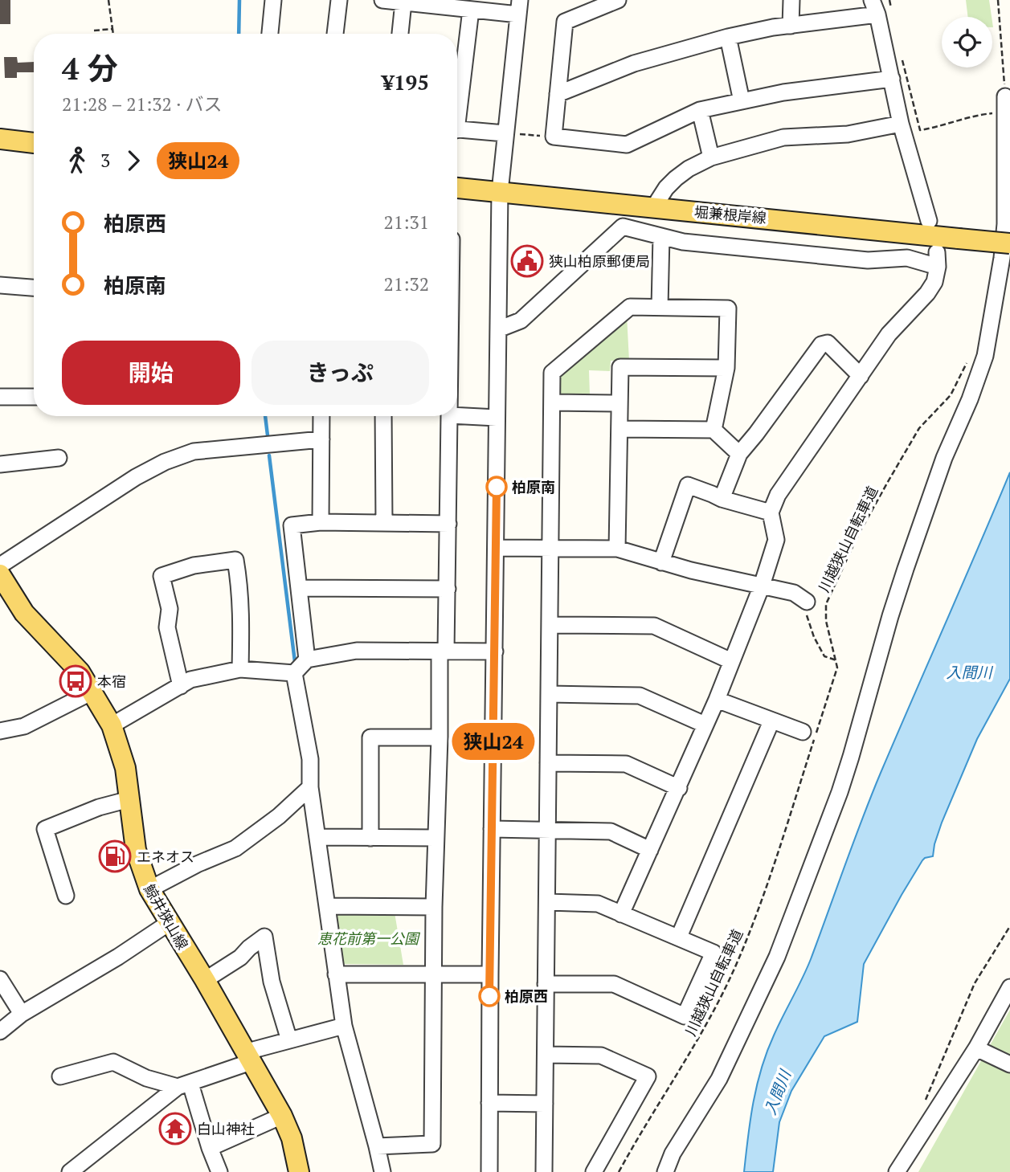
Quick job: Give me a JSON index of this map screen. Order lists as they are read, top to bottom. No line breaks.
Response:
{"streets":{"main road":["堀兼根岸線","鯨井狭山線"],"path":["川越狭山自転車道"]},"water":["入間川"],"parks":["恵花前第一公園"],"places":{"public building":["狭山柏原郵便局"],"other":["柏原南","柏原西"],"bus stop":["本宿"],"fuel station":["エネオス"],"temple":["白山神社"]},"lines":["bus line 狭山24"],"page":{"on_map":"狭山24","heading":["4 分","21:28 – 21:32 · バス","¥195"],"legs":["3","狭山24"],"list":[{"name":"柏原西","value":"21:31"},{"name":"柏原南","value":"21:32"}],"buttons":["開始","きっぷ"]}}
